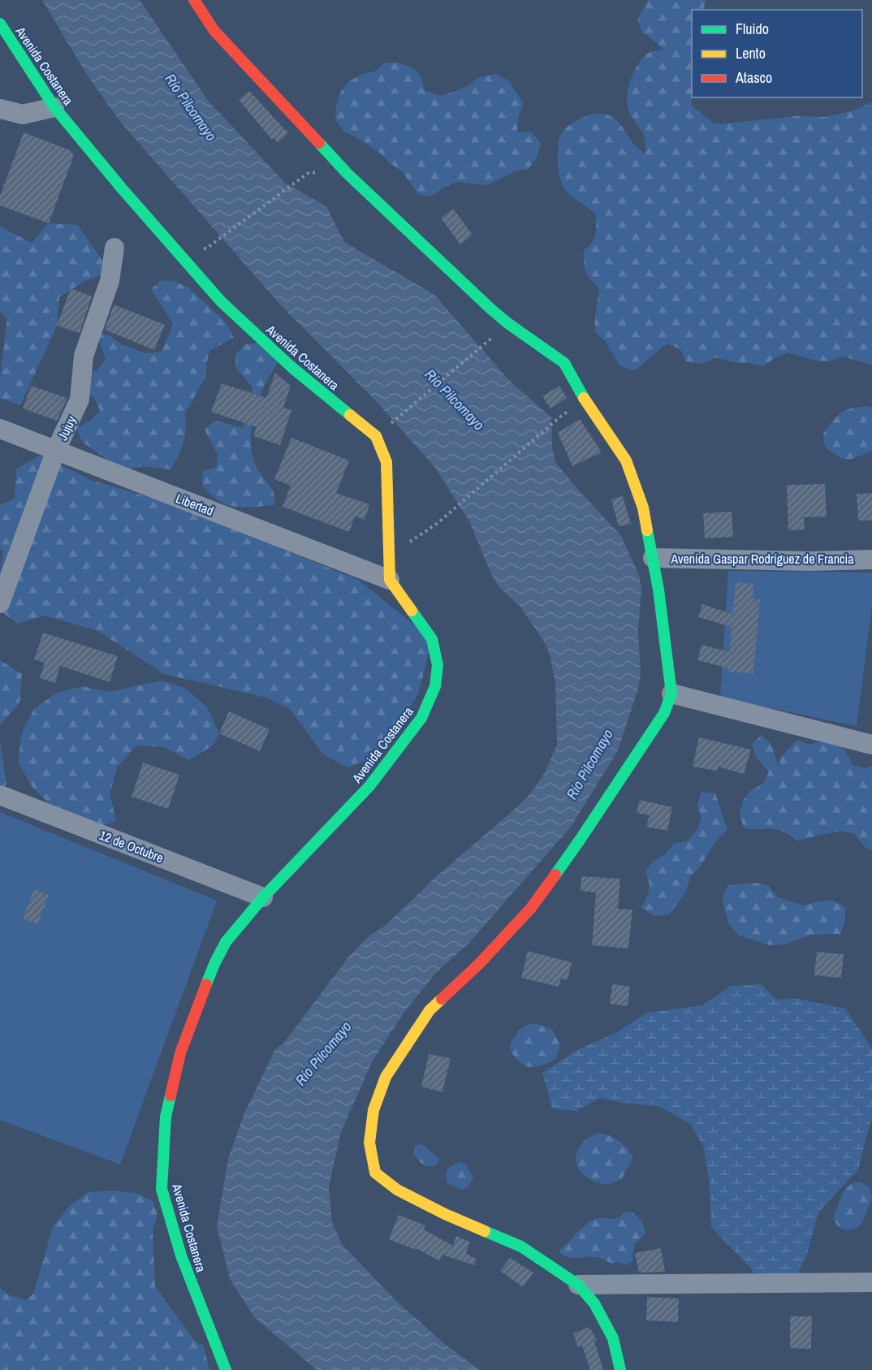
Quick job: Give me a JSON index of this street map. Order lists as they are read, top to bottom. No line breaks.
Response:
{"streets":{"street":["Avenida Costanera","Jujuy","Libertad","Avenida Gaspar Rodríguez de Francia","12 de Octubre"]},"crossings":[["Avenida Costanera","Libertad"],["Avenida Costanera","12 de Octubre"],["Jujuy","Libertad"]],"water":["Río Pilcomayo"],"legend":["Fluido","Lento","Atasco"]}
